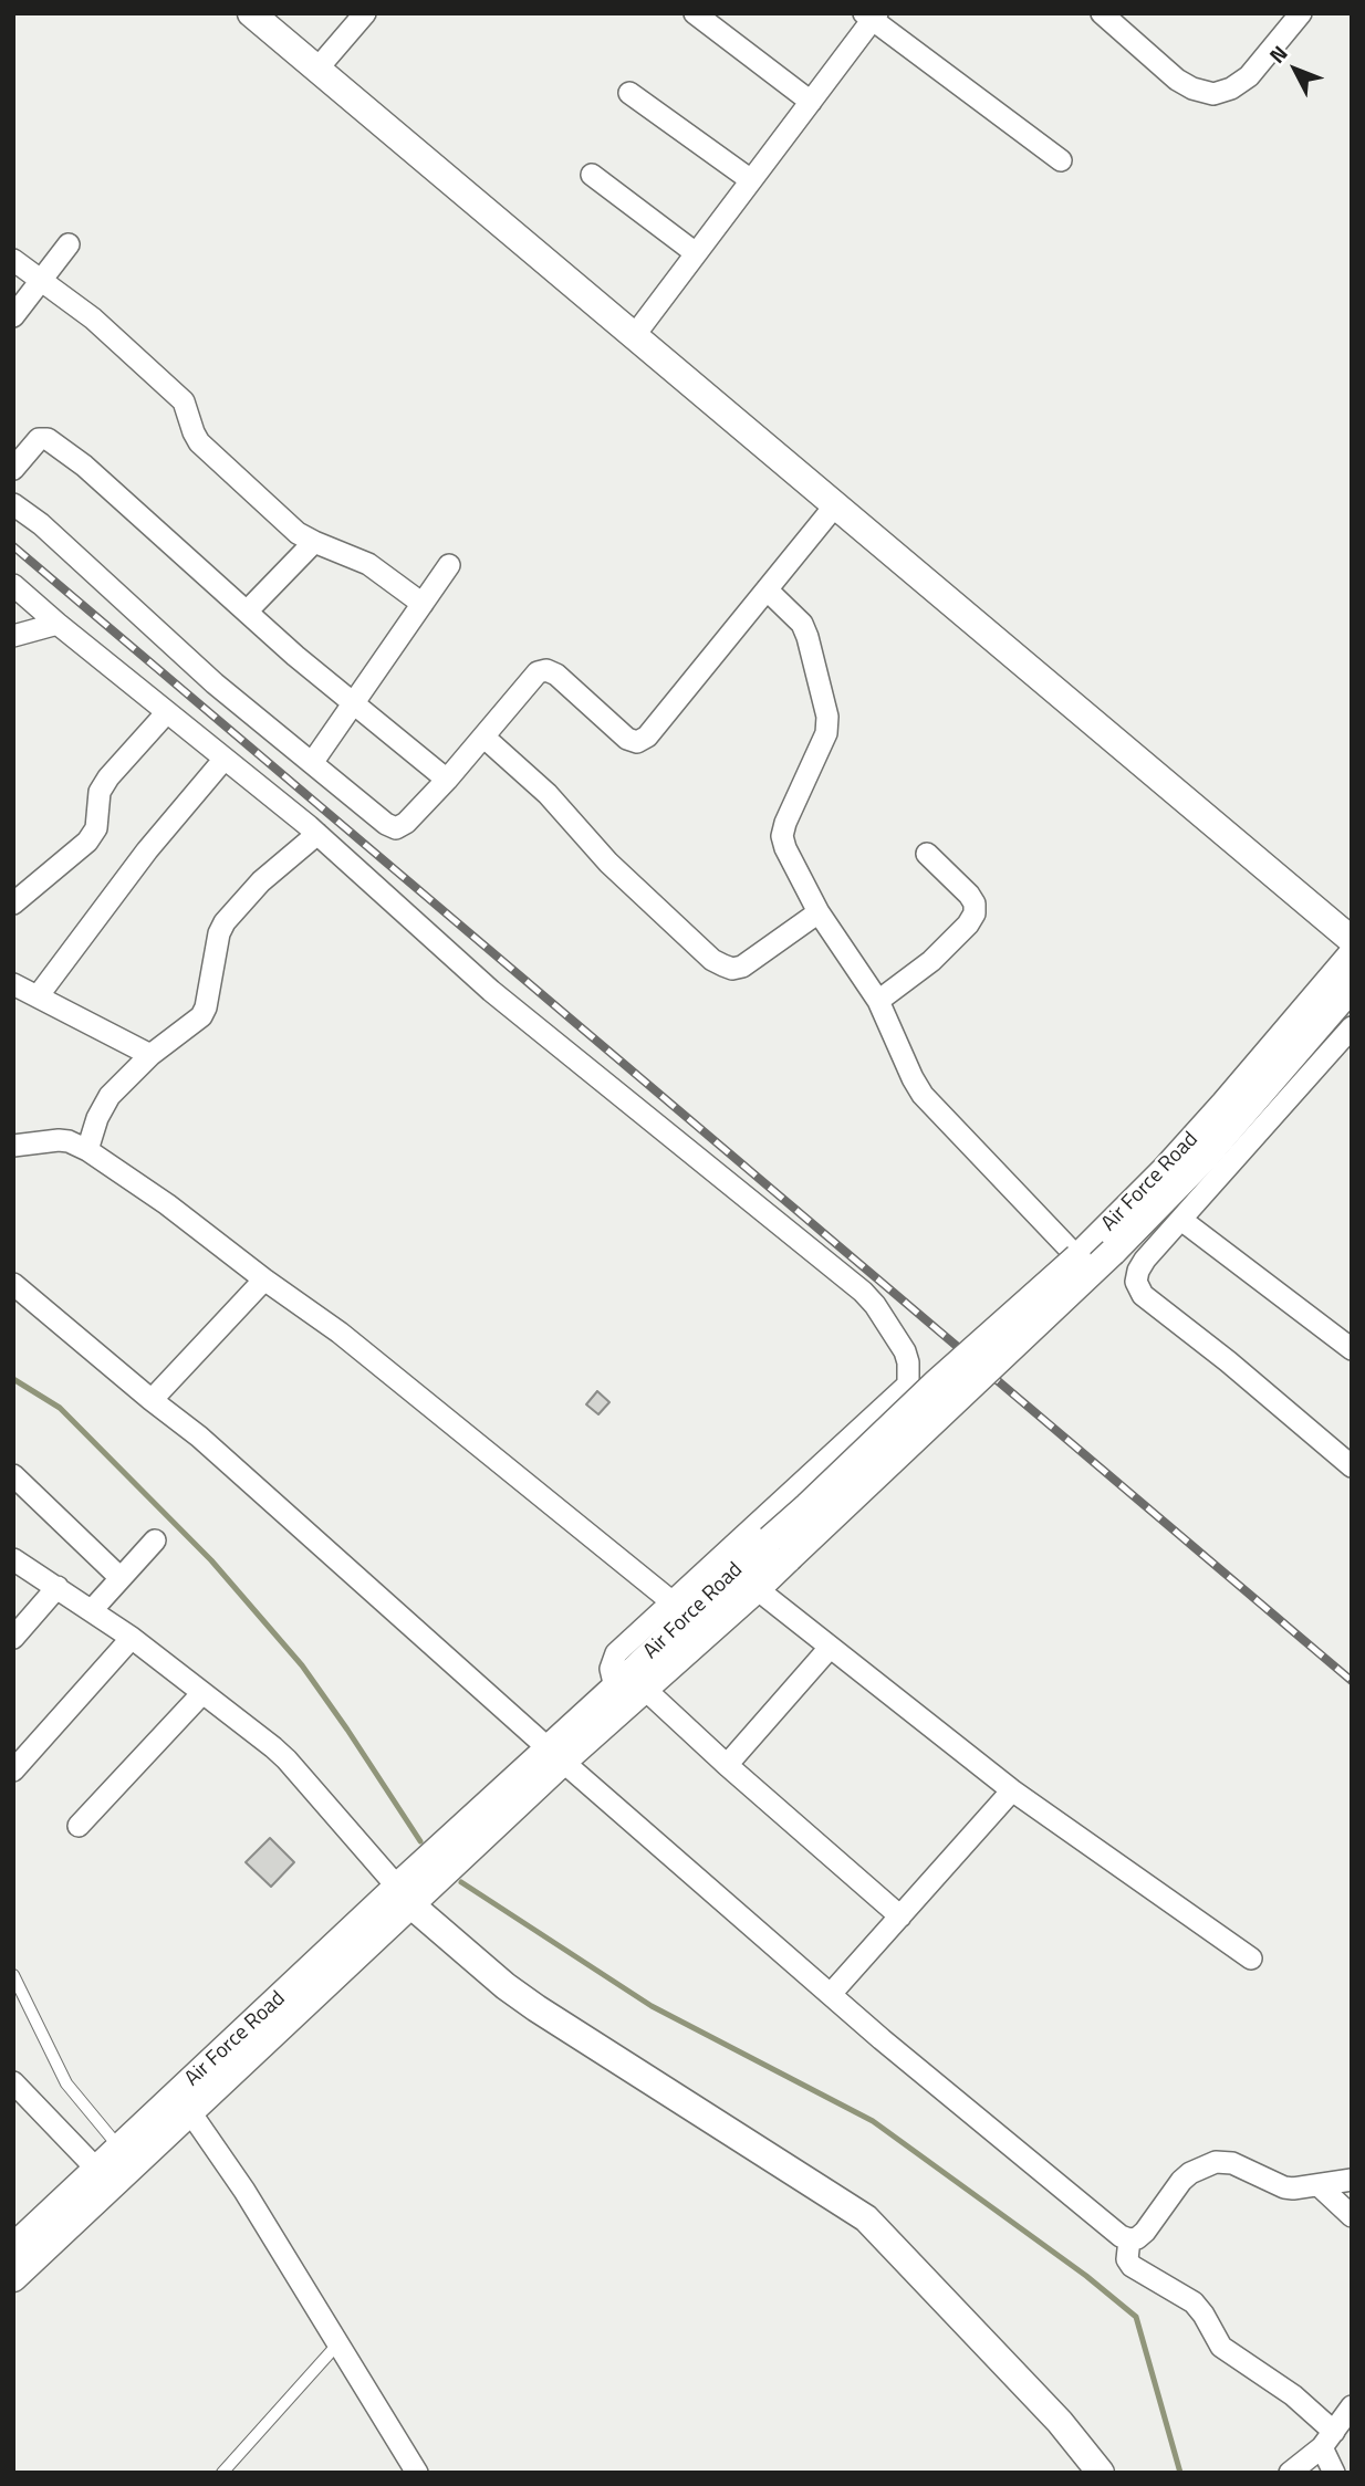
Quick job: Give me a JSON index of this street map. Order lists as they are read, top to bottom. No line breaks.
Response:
{"streets":{"street":["Air Force Road"]},"north":"top left"}
